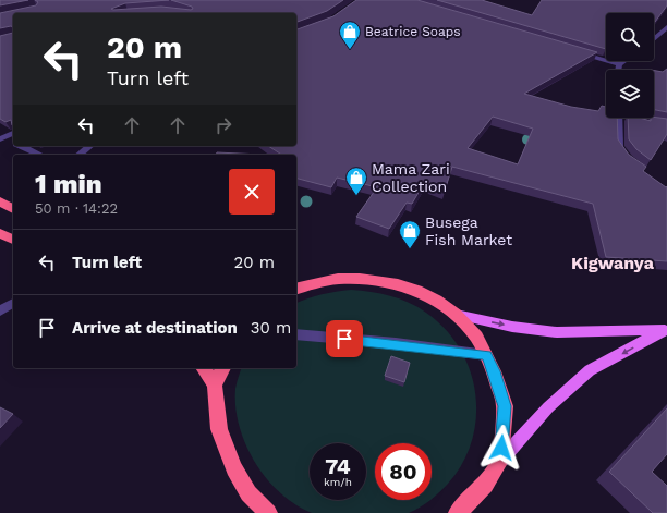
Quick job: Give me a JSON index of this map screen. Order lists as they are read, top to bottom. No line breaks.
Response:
{"districts":["Kigwanya"],"places":{"shop":["Beatrice Soaps","Mama Zari Collection","Busega Fish Market"]},"page":{"turn":["20 m","Turn left"],"heading":["1 min","50 m · 14:22"],"list":[{"name":"Turn left","value":"20 m"},{"name":"Arrive at destination","value":"30 m"}],"speed":"74 km/h","limit":"80"}}
